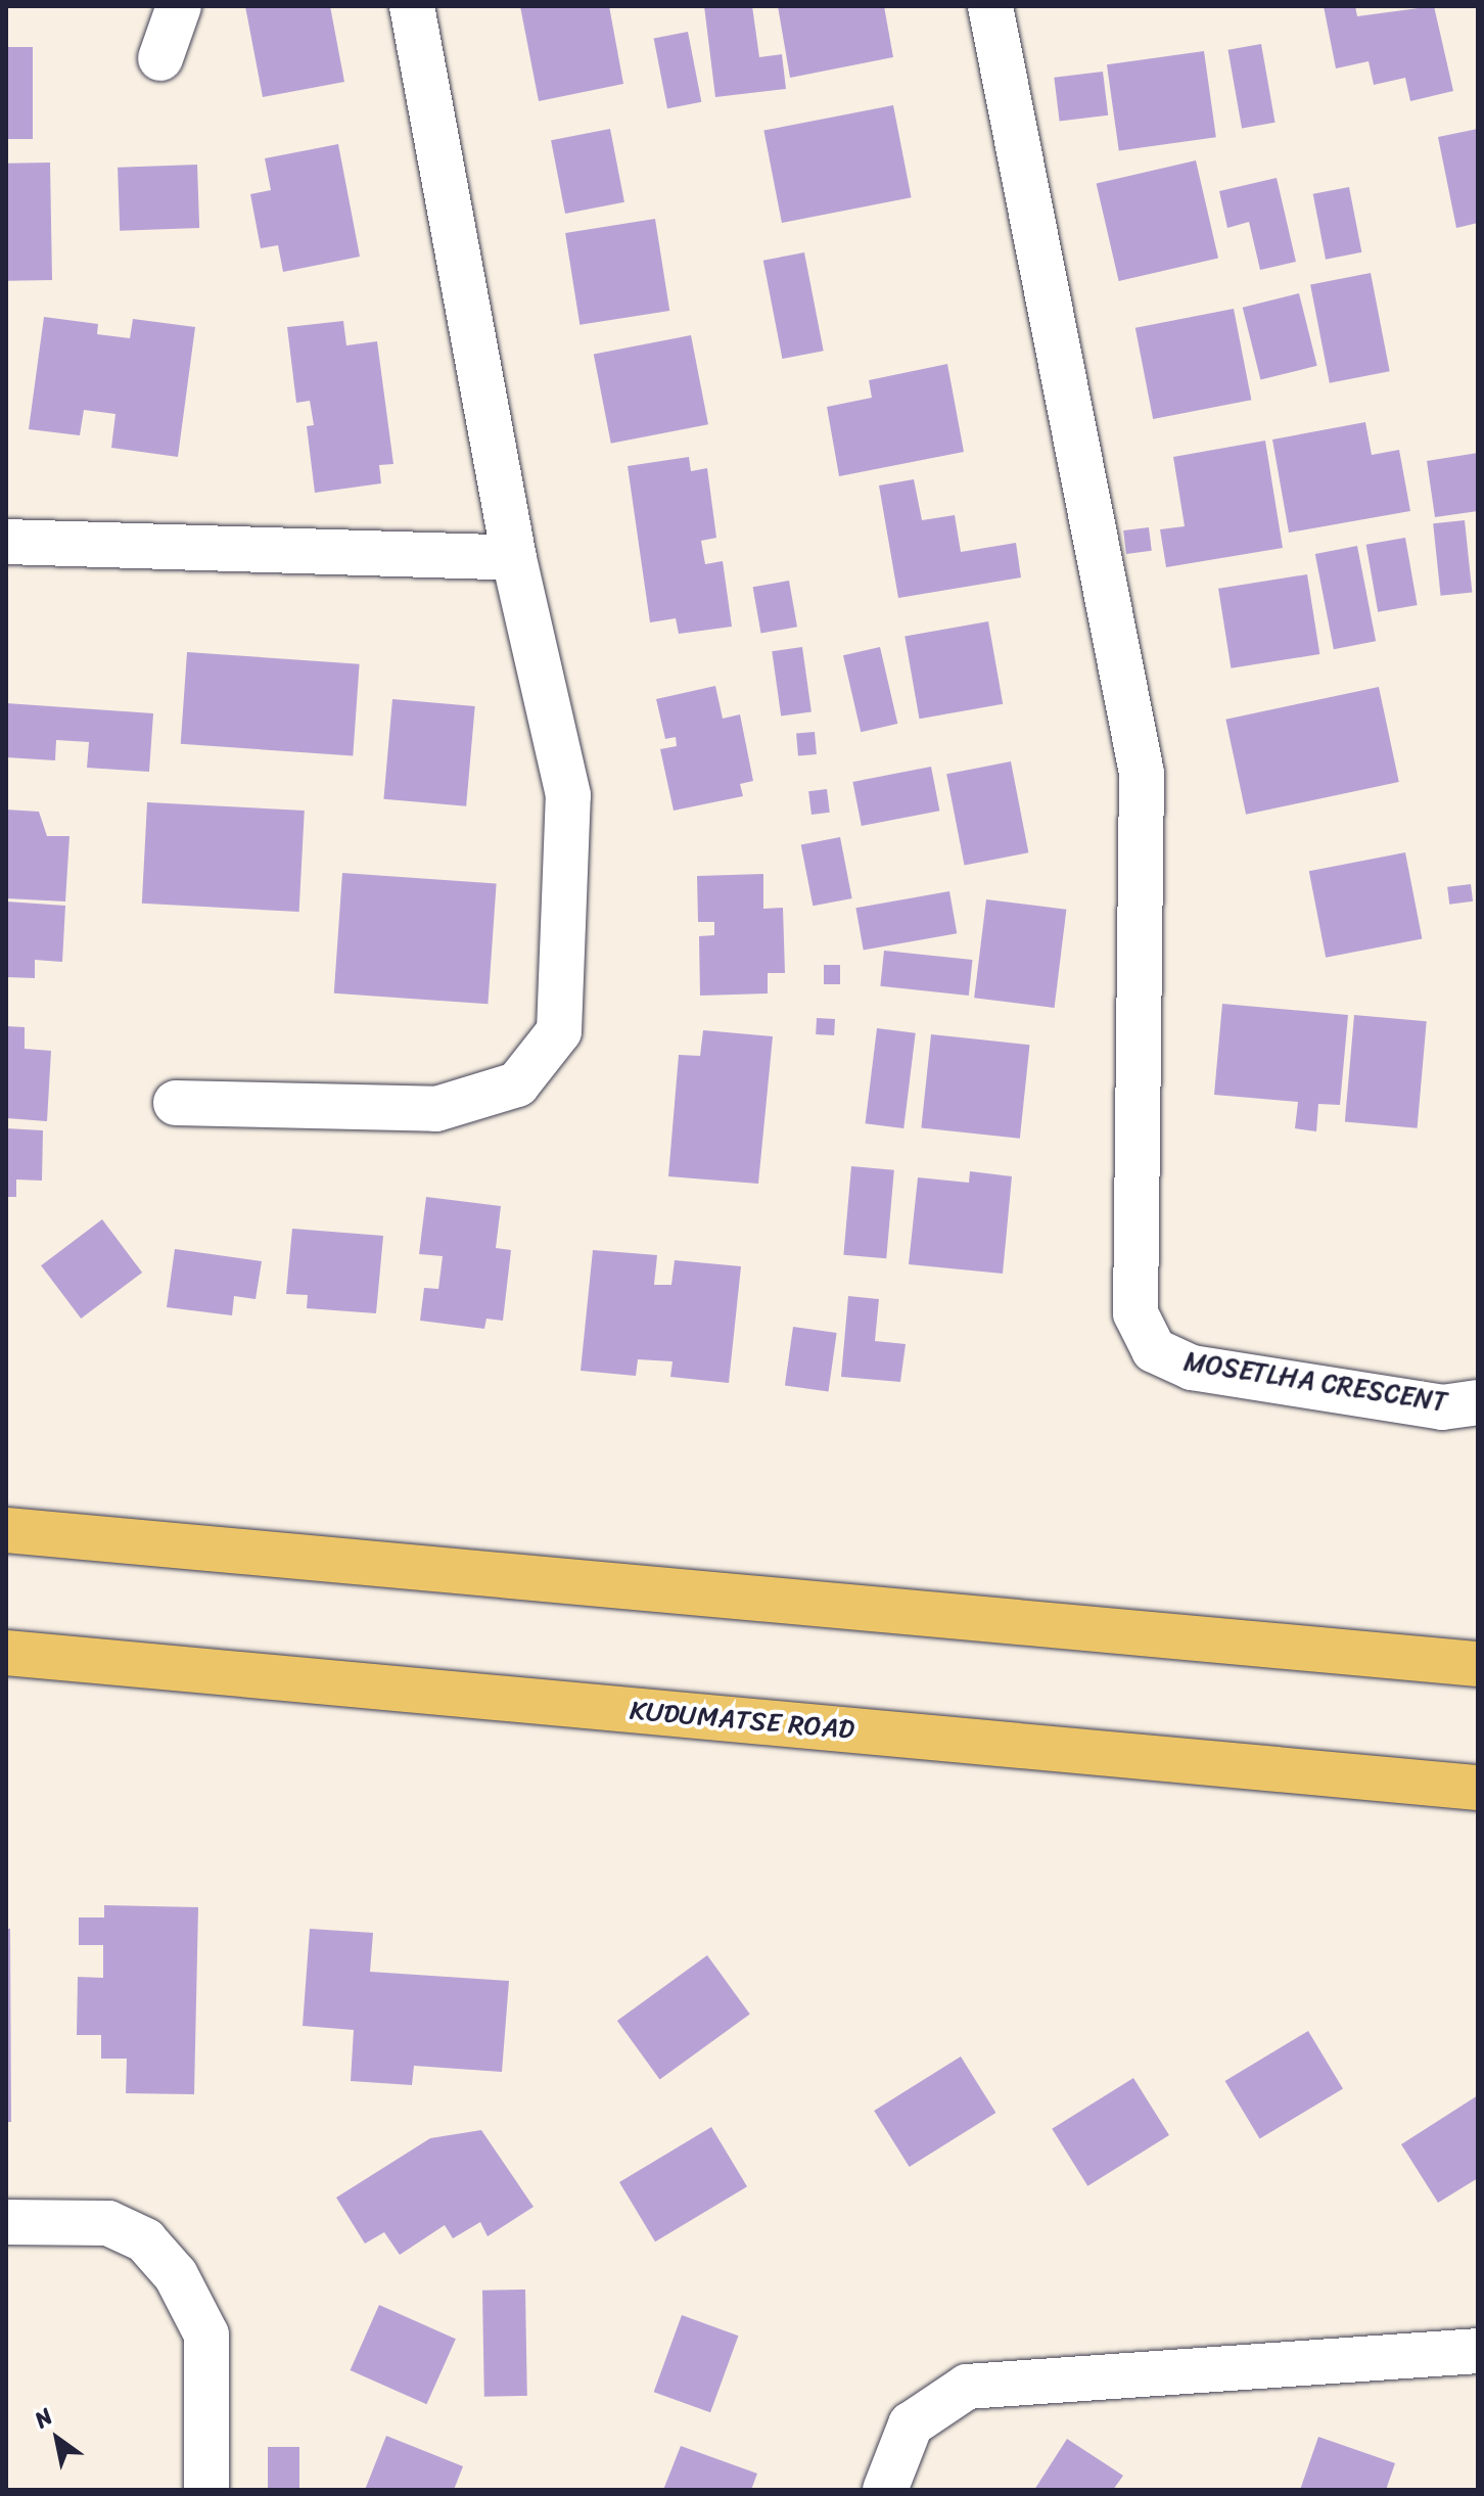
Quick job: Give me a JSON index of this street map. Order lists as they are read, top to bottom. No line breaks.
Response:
{"streets":{"main road":["KUDUMATSE ROAD"],"street":["MOSETLHA CRESCENT"]},"north":"top left"}
